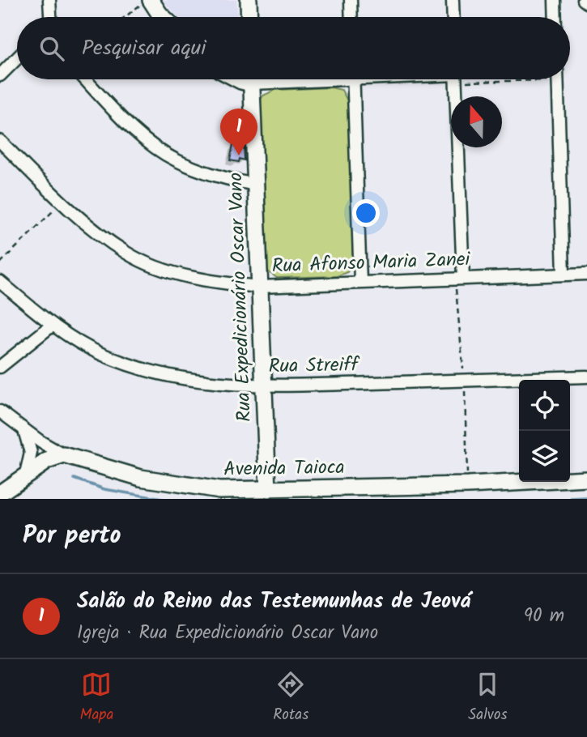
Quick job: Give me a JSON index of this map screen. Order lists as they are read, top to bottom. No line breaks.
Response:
{"streets":{"main road":["Rua Expedicionário Oscar Vano","Avenida Taioca"],"street":["Rua Afonso Maria Zanei","Rua Streiff"]},"crossings":[["Rua Afonso Maria Zanei","Rua Expedicionário Oscar Vano"],["Rua Expedicionário Oscar Vano","Rua Streiff"],["Rua Expedicionário Oscar Vano","Avenida Taioca"]],"north":"top","page":{"search":"Pesquisar aqui","pins":"1","heading":"Por perto","list":[{"mark":"1","name":"Salão do Reino das Testemunhas de Jeová","note":"Igreja · Rua Expedicionário Oscar Vano","value":"90 m"}],"nav":["Mapa","Rotas","Salvos"]}}
